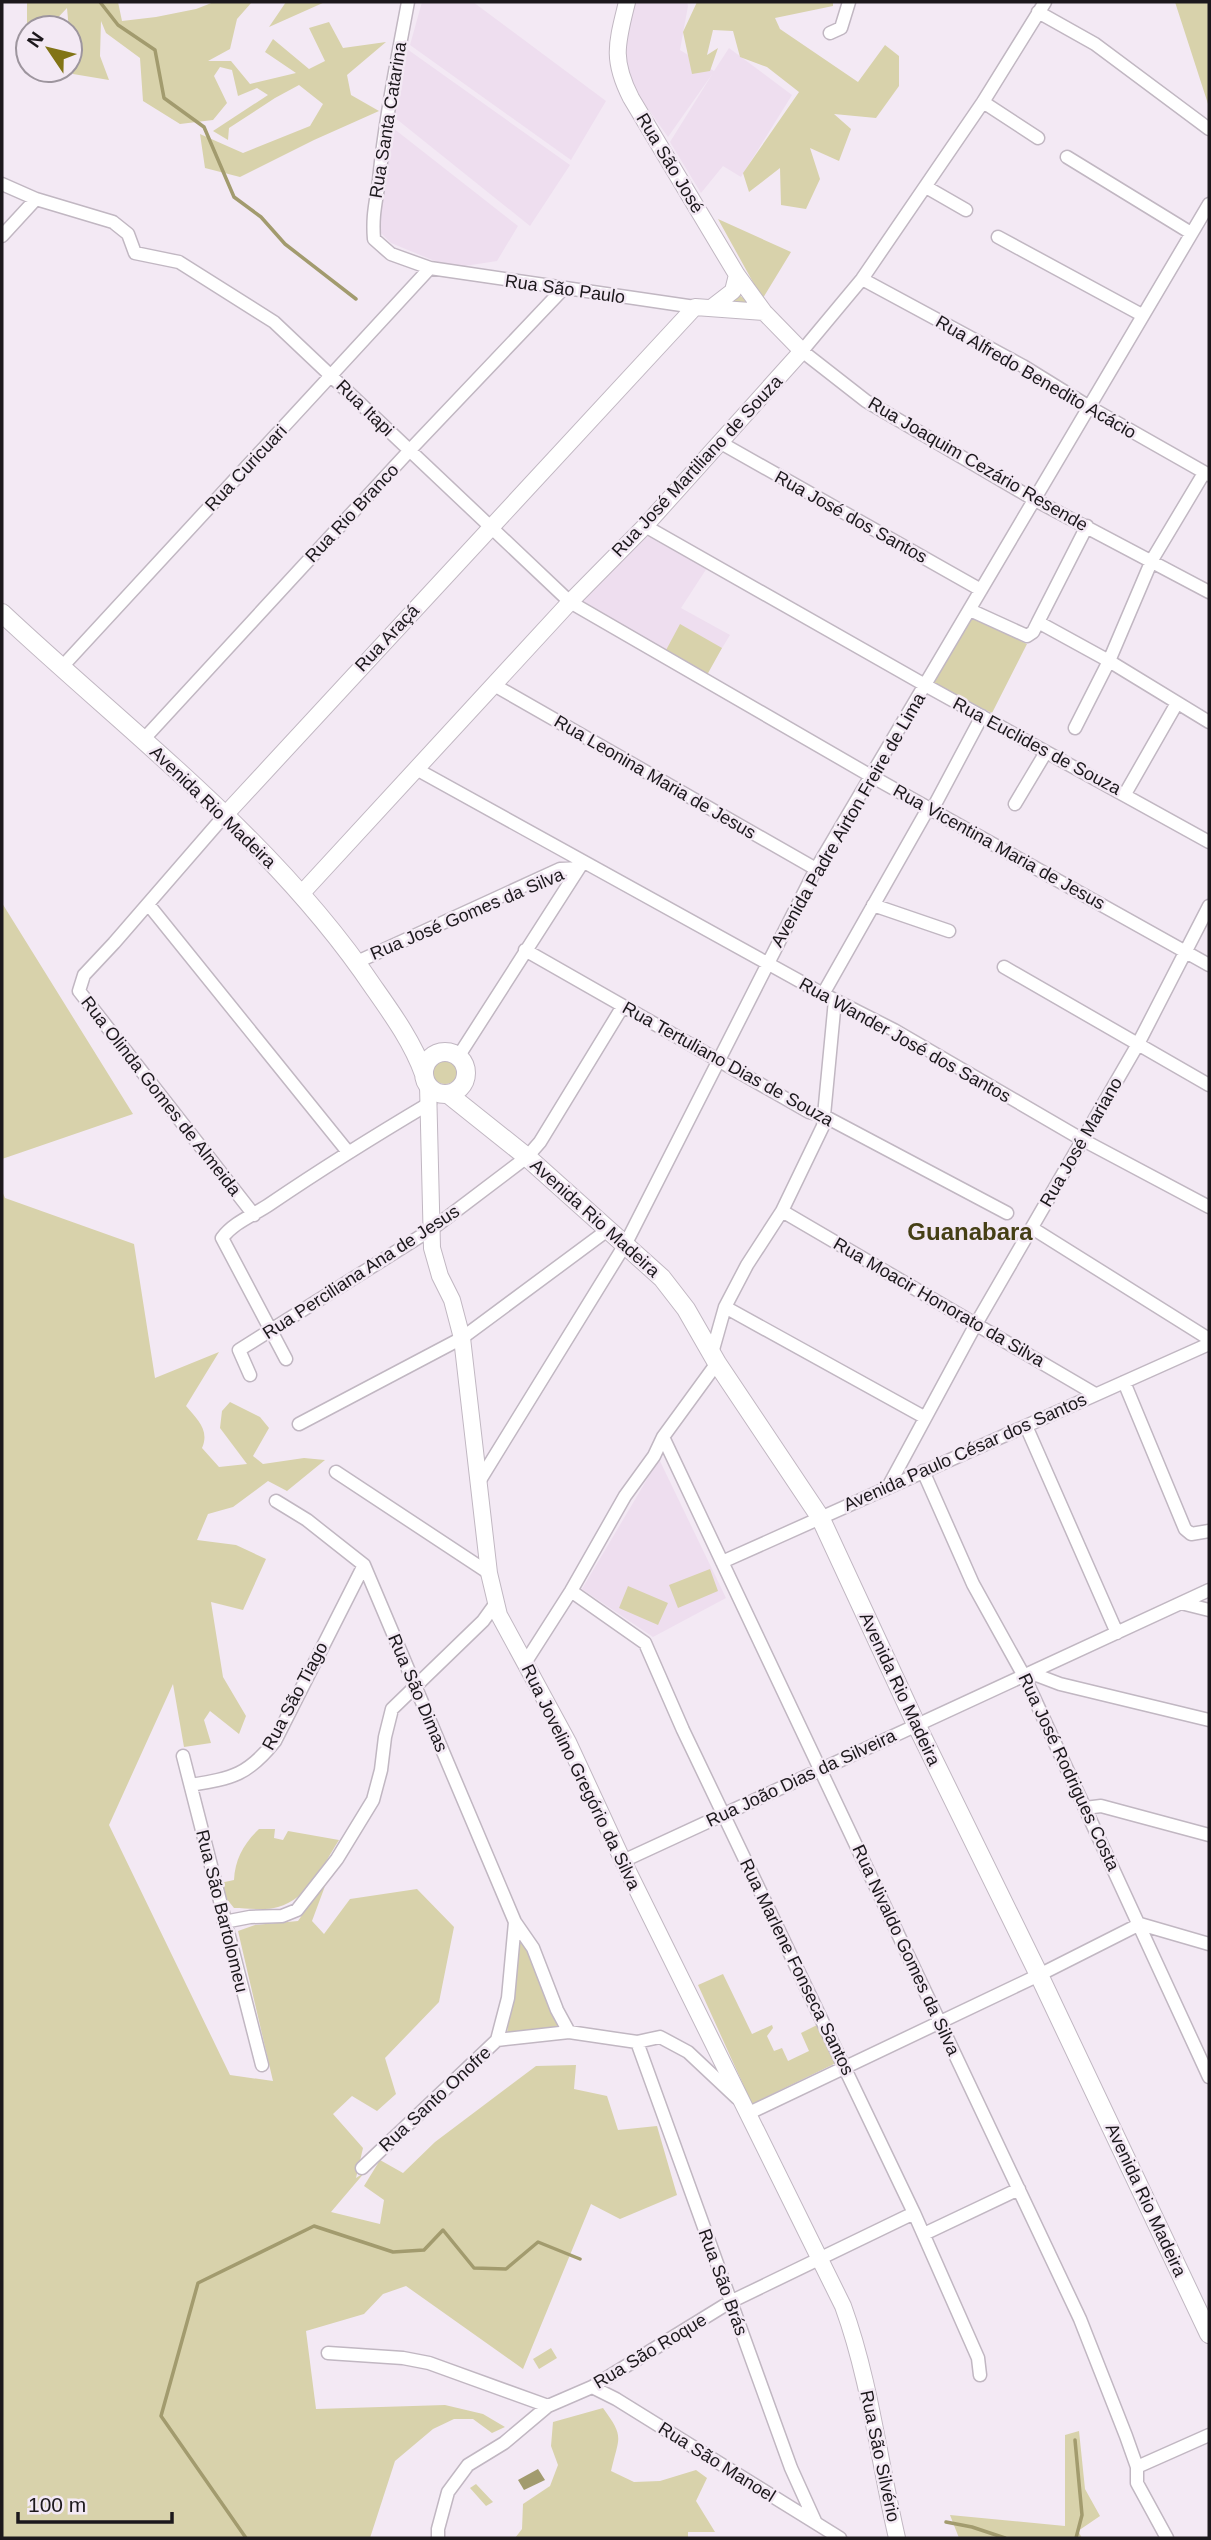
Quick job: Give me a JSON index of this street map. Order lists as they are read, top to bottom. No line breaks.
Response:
{"streets":{"main road":["Avenida Rio Madeira"],"street":["Rua Santa Catarina","Rua São José","Rua São Paulo","Rua Alfredo Benedito Acácio","Rua Itapi","Rua Joaquim Cezário Resende","Rua José Martiliano de Souza","Rua Curicuari","Rua Rio Branco","Rua José dos Santos","Rua Araçá","Rua Euclides de Souza","Rua Leonina Maria de Jesus","Avenida Padre Airton Freire de Lima","Rua Vicentina Maria de Jesus","Rua José Gomes da Silva","Rua Wander José dos Santos","Rua Tertuliano Dias de Souza","Rua Olinda Gomes de Almeida","Rua José Mariano","Rua Perciliana Ana de Jesus","Rua Moacir Honorato da Silva","Avenida Paulo César dos Santos","Rua São Dimas","Rua São Tiago","Rua José Rodrigues Costa","Rua Jovelino Gregório da Silva","Rua João Dias da Silveira","Rua São Bartolomeu","Rua Nivaldo Gomes da Silva","Rua Marlene Fonseca Santos","Rua Santo Onofre","Rua São Brás","Rua São Roque","Rua São Silvério","Rua São Manoel"]},"crossings":[["Rua Santa Catarina","Rua São Paulo"],["Rua São José","Rua São Paulo"],["Rua São José","Rua Joaquim Cezário Resende"],["Rua São José","Rua Araçá"],["Rua São Paulo","Rua Joaquim Cezário Resende"],["Rua São Paulo","Rua Curicuari"],["Rua São Paulo","Rua Rio Branco"],["Rua São Paulo","Rua Araçá"],["Rua Alfredo Benedito Acácio","Rua José Martiliano de Souza"],["Rua Alfredo Benedito Acácio","Avenida Padre Airton Freire de Lima"],["Rua Itapi","Rua José Martiliano de Souza"],["Rua Itapi","Rua Curicuari"],["Rua Itapi","Rua Rio Branco"],["Rua Itapi","Rua Araçá"],["Rua Itapi","Rua Vicentina Maria de Jesus"],["Rua Joaquim Cezário Resende","Rua José Martiliano de Souza"],["Rua Joaquim Cezário Resende","Avenida Padre Airton Freire de Lima"],["Rua José Martiliano de Souza","Rua José dos Santos"],["Rua José Martiliano de Souza","Rua Euclides de Souza"],["Rua José Martiliano de Souza","Rua Leonina Maria de Jesus"],["Rua José Martiliano de Souza","Avenida Rio Madeira"],["Rua José Martiliano de Souza","Rua Vicentina Maria de Jesus"],["Rua José Martiliano de Souza","Rua Wander José dos Santos"],["Rua Curicuari","Avenida Rio Madeira"],["Rua Rio Branco","Avenida Rio Madeira"],["Rua José dos Santos","Avenida Padre Airton Freire de Lima"],["Rua Araçá","Avenida Rio Madeira"],["Rua Araçá","Rua Olinda Gomes de Almeida"],["Rua Euclides de Souza","Avenida Padre Airton Freire de Lima"],["Rua Leonina Maria de Jesus","Avenida Padre Airton Freire de Lima"],["Avenida Rio Madeira","Avenida Padre Airton Freire de Lima"],["Avenida Rio Madeira","Rua José Gomes da Silva"],["Avenida Rio Madeira","Rua Perciliana Ana de Jesus"],["Avenida Rio Madeira","Avenida Paulo César dos Santos"],["Avenida Rio Madeira","Rua Jovelino Gregório da Silva"],["Avenida Rio Madeira","Rua João Dias da Silveira"],["Avenida Padre Airton Freire de Lima","Rua Vicentina Maria de Jesus"],["Avenida Padre Airton Freire de Lima","Rua Wander José dos Santos"],["Avenida Padre Airton Freire de Lima","Rua Tertuliano Dias de Souza"],["Avenida Padre Airton Freire de Lima","Rua Jovelino Gregório da Silva"],["Rua Vicentina Maria de Jesus","Rua José Mariano"],["Rua José Gomes da Silva","Rua Wander José dos Santos"],["Rua Wander José dos Santos","Rua José Mariano"],["Rua Tertuliano Dias de Souza","Rua Perciliana Ana de Jesus"],["Rua José Mariano","Rua Moacir Honorato da Silva"],["Rua José Mariano","Avenida Paulo César dos Santos"],["Rua Perciliana Ana de Jesus","Rua Jovelino Gregório da Silva"],["Rua Moacir Honorato da Silva","Avenida Paulo César dos Santos"],["Avenida Paulo César dos Santos","Rua José Rodrigues Costa"],["Avenida Paulo César dos Santos","Rua Nivaldo Gomes da Silva"],["Rua São Dimas","Rua São Tiago"],["Rua São Dimas","Rua Santo Onofre"],["Rua São Tiago","Rua São Bartolomeu"],["Rua José Rodrigues Costa","Rua João Dias da Silveira"],["Rua Jovelino Gregório da Silva","Rua João Dias da Silveira"],["Rua Jovelino Gregório da Silva","Rua Santo Onofre"],["Rua Jovelino Gregório da Silva","Rua São Roque"],["Rua Jovelino Gregório da Silva","Rua São Silvério"],["Rua João Dias da Silveira","Rua Nivaldo Gomes da Silva"],["Rua João Dias da Silveira","Rua Marlene Fonseca Santos"],["Rua Marlene Fonseca Santos","Rua São Roque"],["Rua Santo Onofre","Rua São Brás"],["Rua São Brás","Rua São Roque"],["Rua São Brás","Rua São Manoel"],["Rua São Roque","Rua São Manoel"]],"districts":["Guanabara"],"scale_bar":"100 m","north":"top left"}
